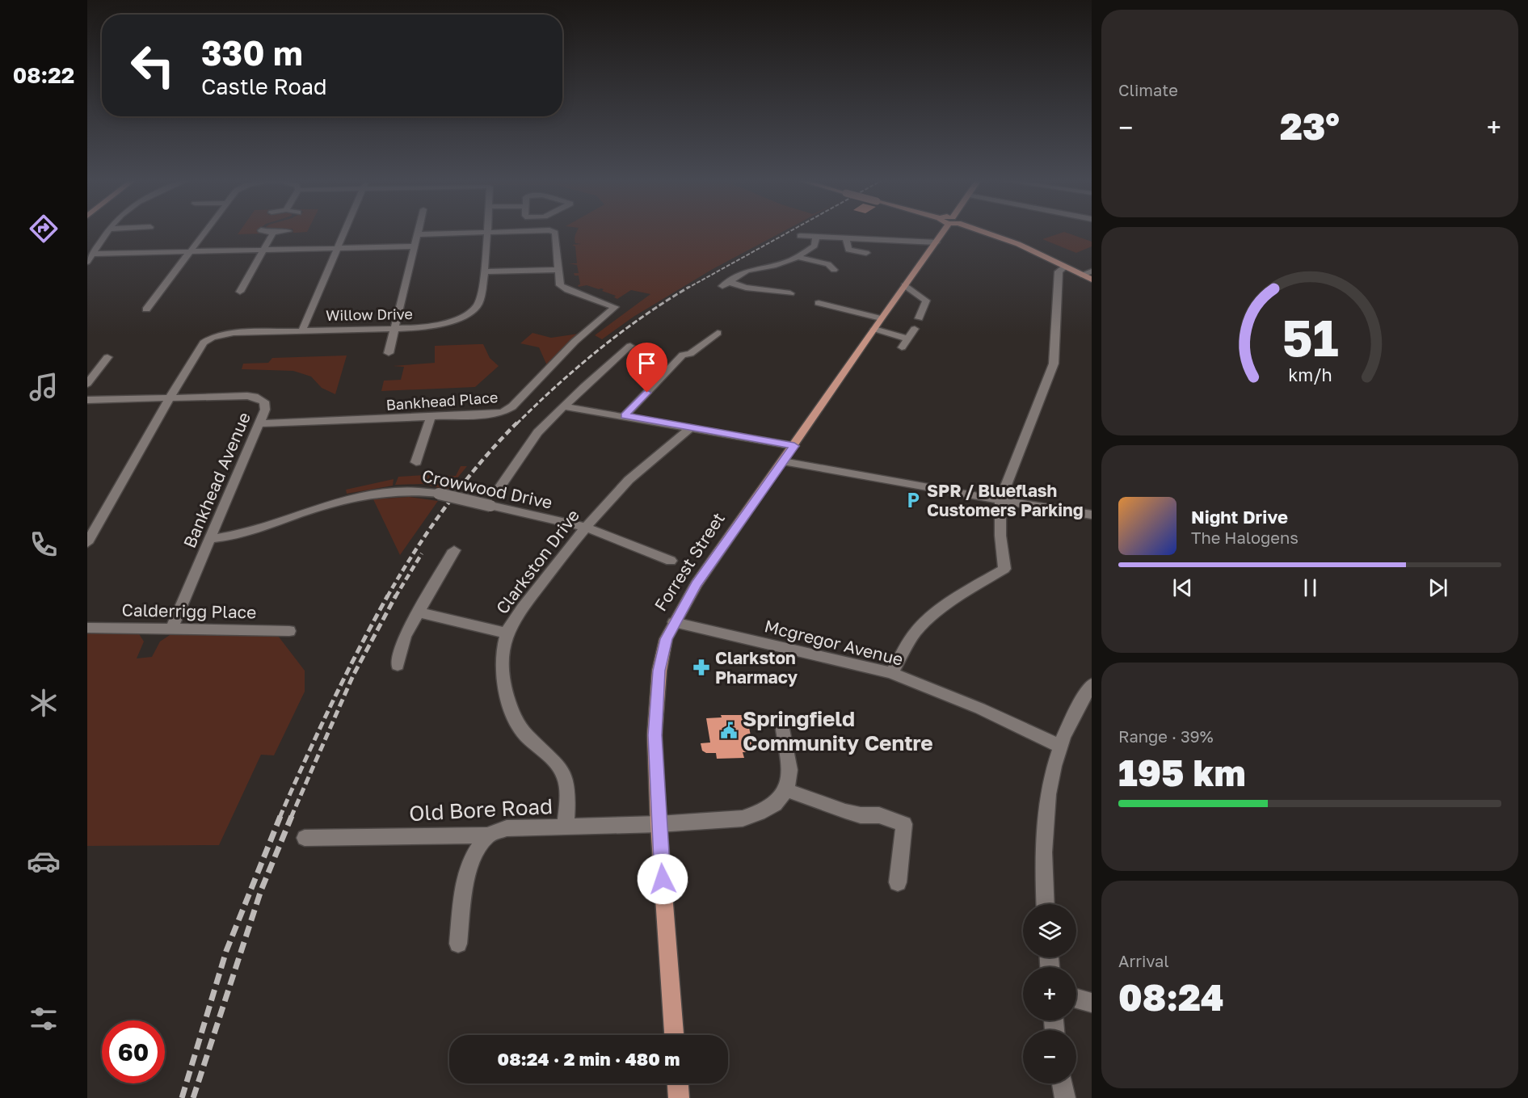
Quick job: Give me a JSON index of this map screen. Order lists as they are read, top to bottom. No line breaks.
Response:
{"streets":{"main road":["Forrest Street"],"street":["Willow Drive","Bankhead Place","Bankhead Avenue","Crowwood Drive","Clarkston Drive","Calderrigg Place","Mcgregor Avenue","Old Bore Road"]},"crossings":[["Willow Drive","Bankhead Avenue"],["Bankhead Place","Bankhead Avenue"],["Bankhead Avenue","Crowwood Drive"],["Bankhead Avenue","Calderrigg Place"],["Crowwood Drive","Clarkston Drive"],["Clarkston Drive","Old Bore Road"],["Forrest Street","Mcgregor Avenue"],["Forrest Street","Old Bore Road"]],"places":{"parking":["SPR / Blueflash Customers Parking"],"pharmacy":["Clarkston Pharmacy"],"public building":["Springfield Community Centre"]},"page":{"tabs":"08:22","tile":["Climate",["Range · 39%","195 km"],["Arrival","08:24"]],"turn":["330 m","Castle Road"],"heat":["−","23°","+"],"song":["Night Drive","The Halogens"],"map_buttons":["+","−"],"limit":"60","trip":"08:24 · 2 min · 480 m","gauge":["51","km/h"]}}
